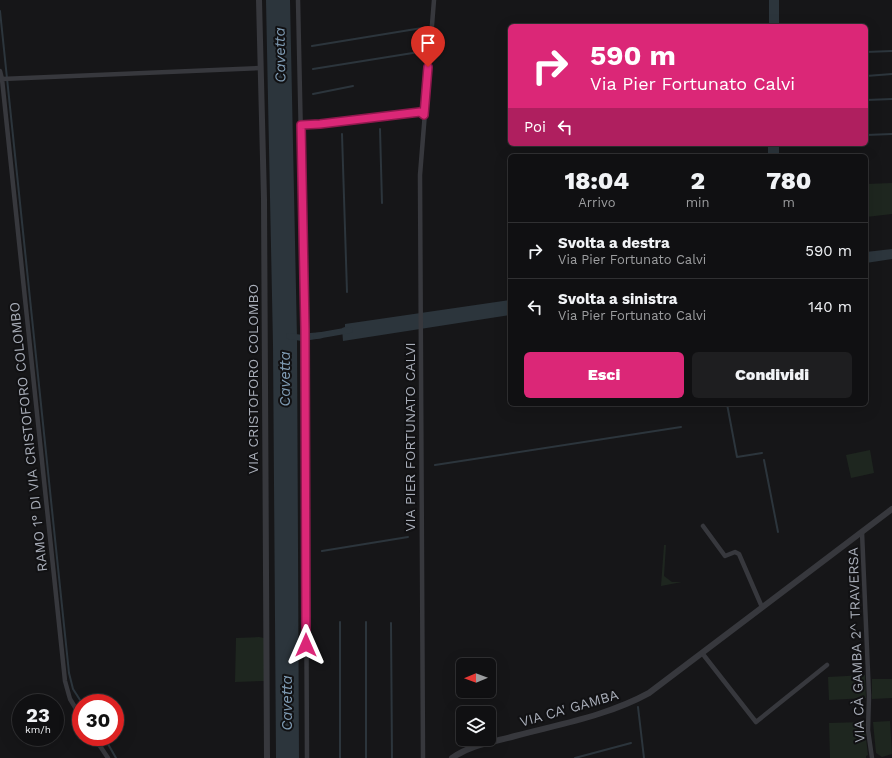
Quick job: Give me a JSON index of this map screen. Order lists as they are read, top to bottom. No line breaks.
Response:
{"streets":{"street":["VIA CRISTOFORO COLOMBO","RAMO 1° DI VIA CRISTOFORO COLOMBO","VIA PIER FORTUNATO CALVI","VIA CÀ GAMBA 2^ TRAVERSA","VIA CA' GAMBA"]},"crossings":[["VIA CÀ GAMBA 2^ TRAVERSA","VIA CA' GAMBA"]],"water":["Cavetta"],"north":"left","page":{"turn":["590 m","Via Pier Fortunato Calvi"],"then":"Poi","eta":["18:04","Arrivo","2","min","780","m"],"list":[{"name":"Svolta a destra","note":"Via Pier Fortunato Calvi","value":"590 m"},{"name":"Svolta a sinistra","note":"Via Pier Fortunato Calvi","value":"140 m"}],"buttons":["Esci","Condividi"],"speed":"23 km/h","limit":"30"}}
